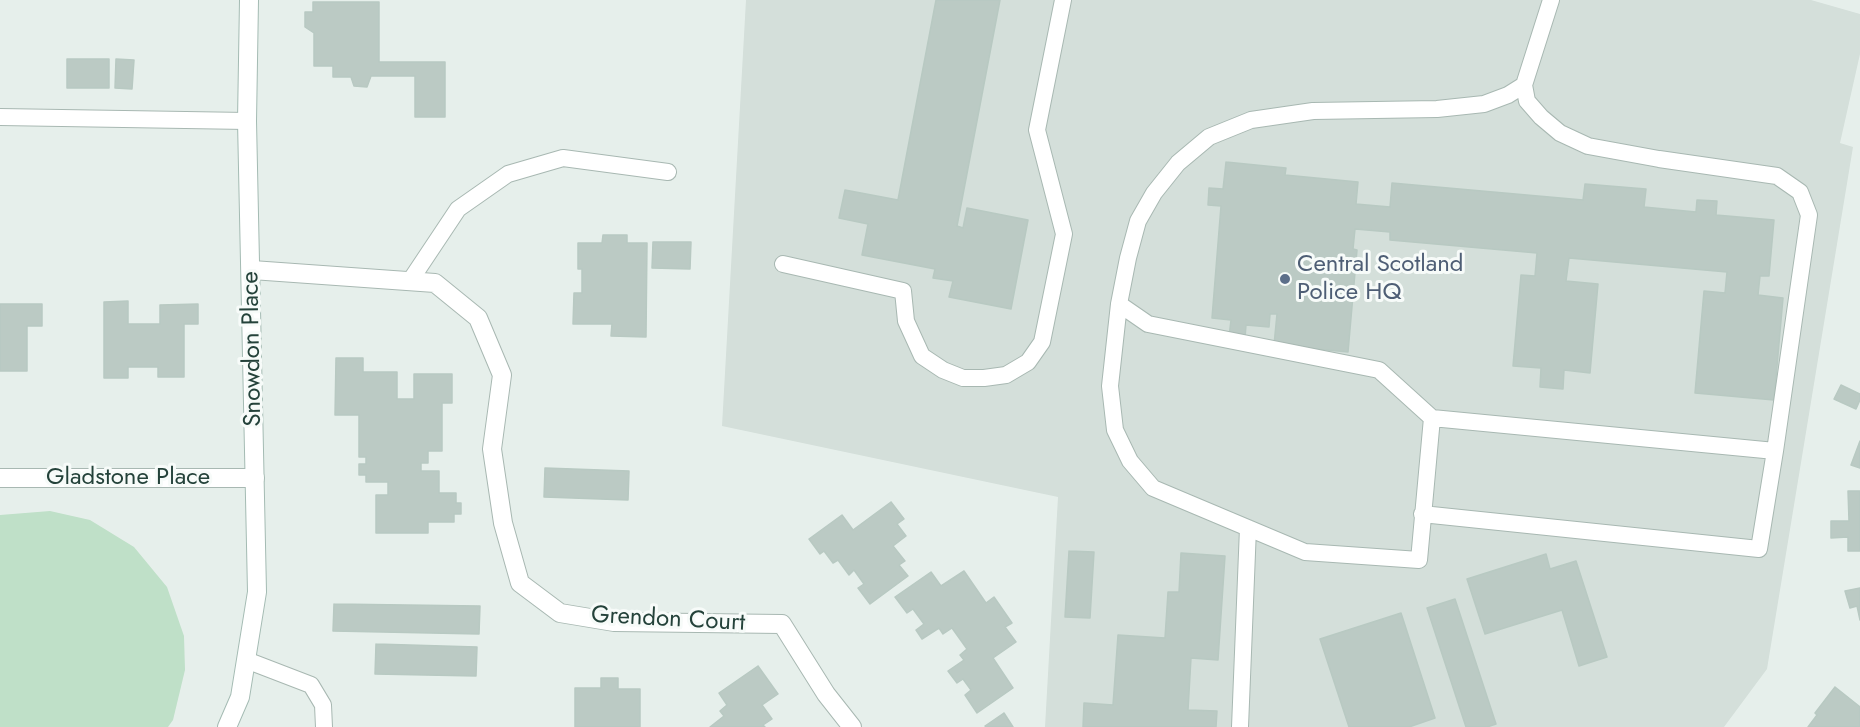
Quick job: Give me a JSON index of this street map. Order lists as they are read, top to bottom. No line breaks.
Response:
{"streets":{"street":["Snowdon Place","Gladstone Place","Grendon Court"]},"crossings":[["Snowdon Place","Gladstone Place"],["Snowdon Place","Grendon Court"]],"places":["Central Scotland Police HQ"]}
